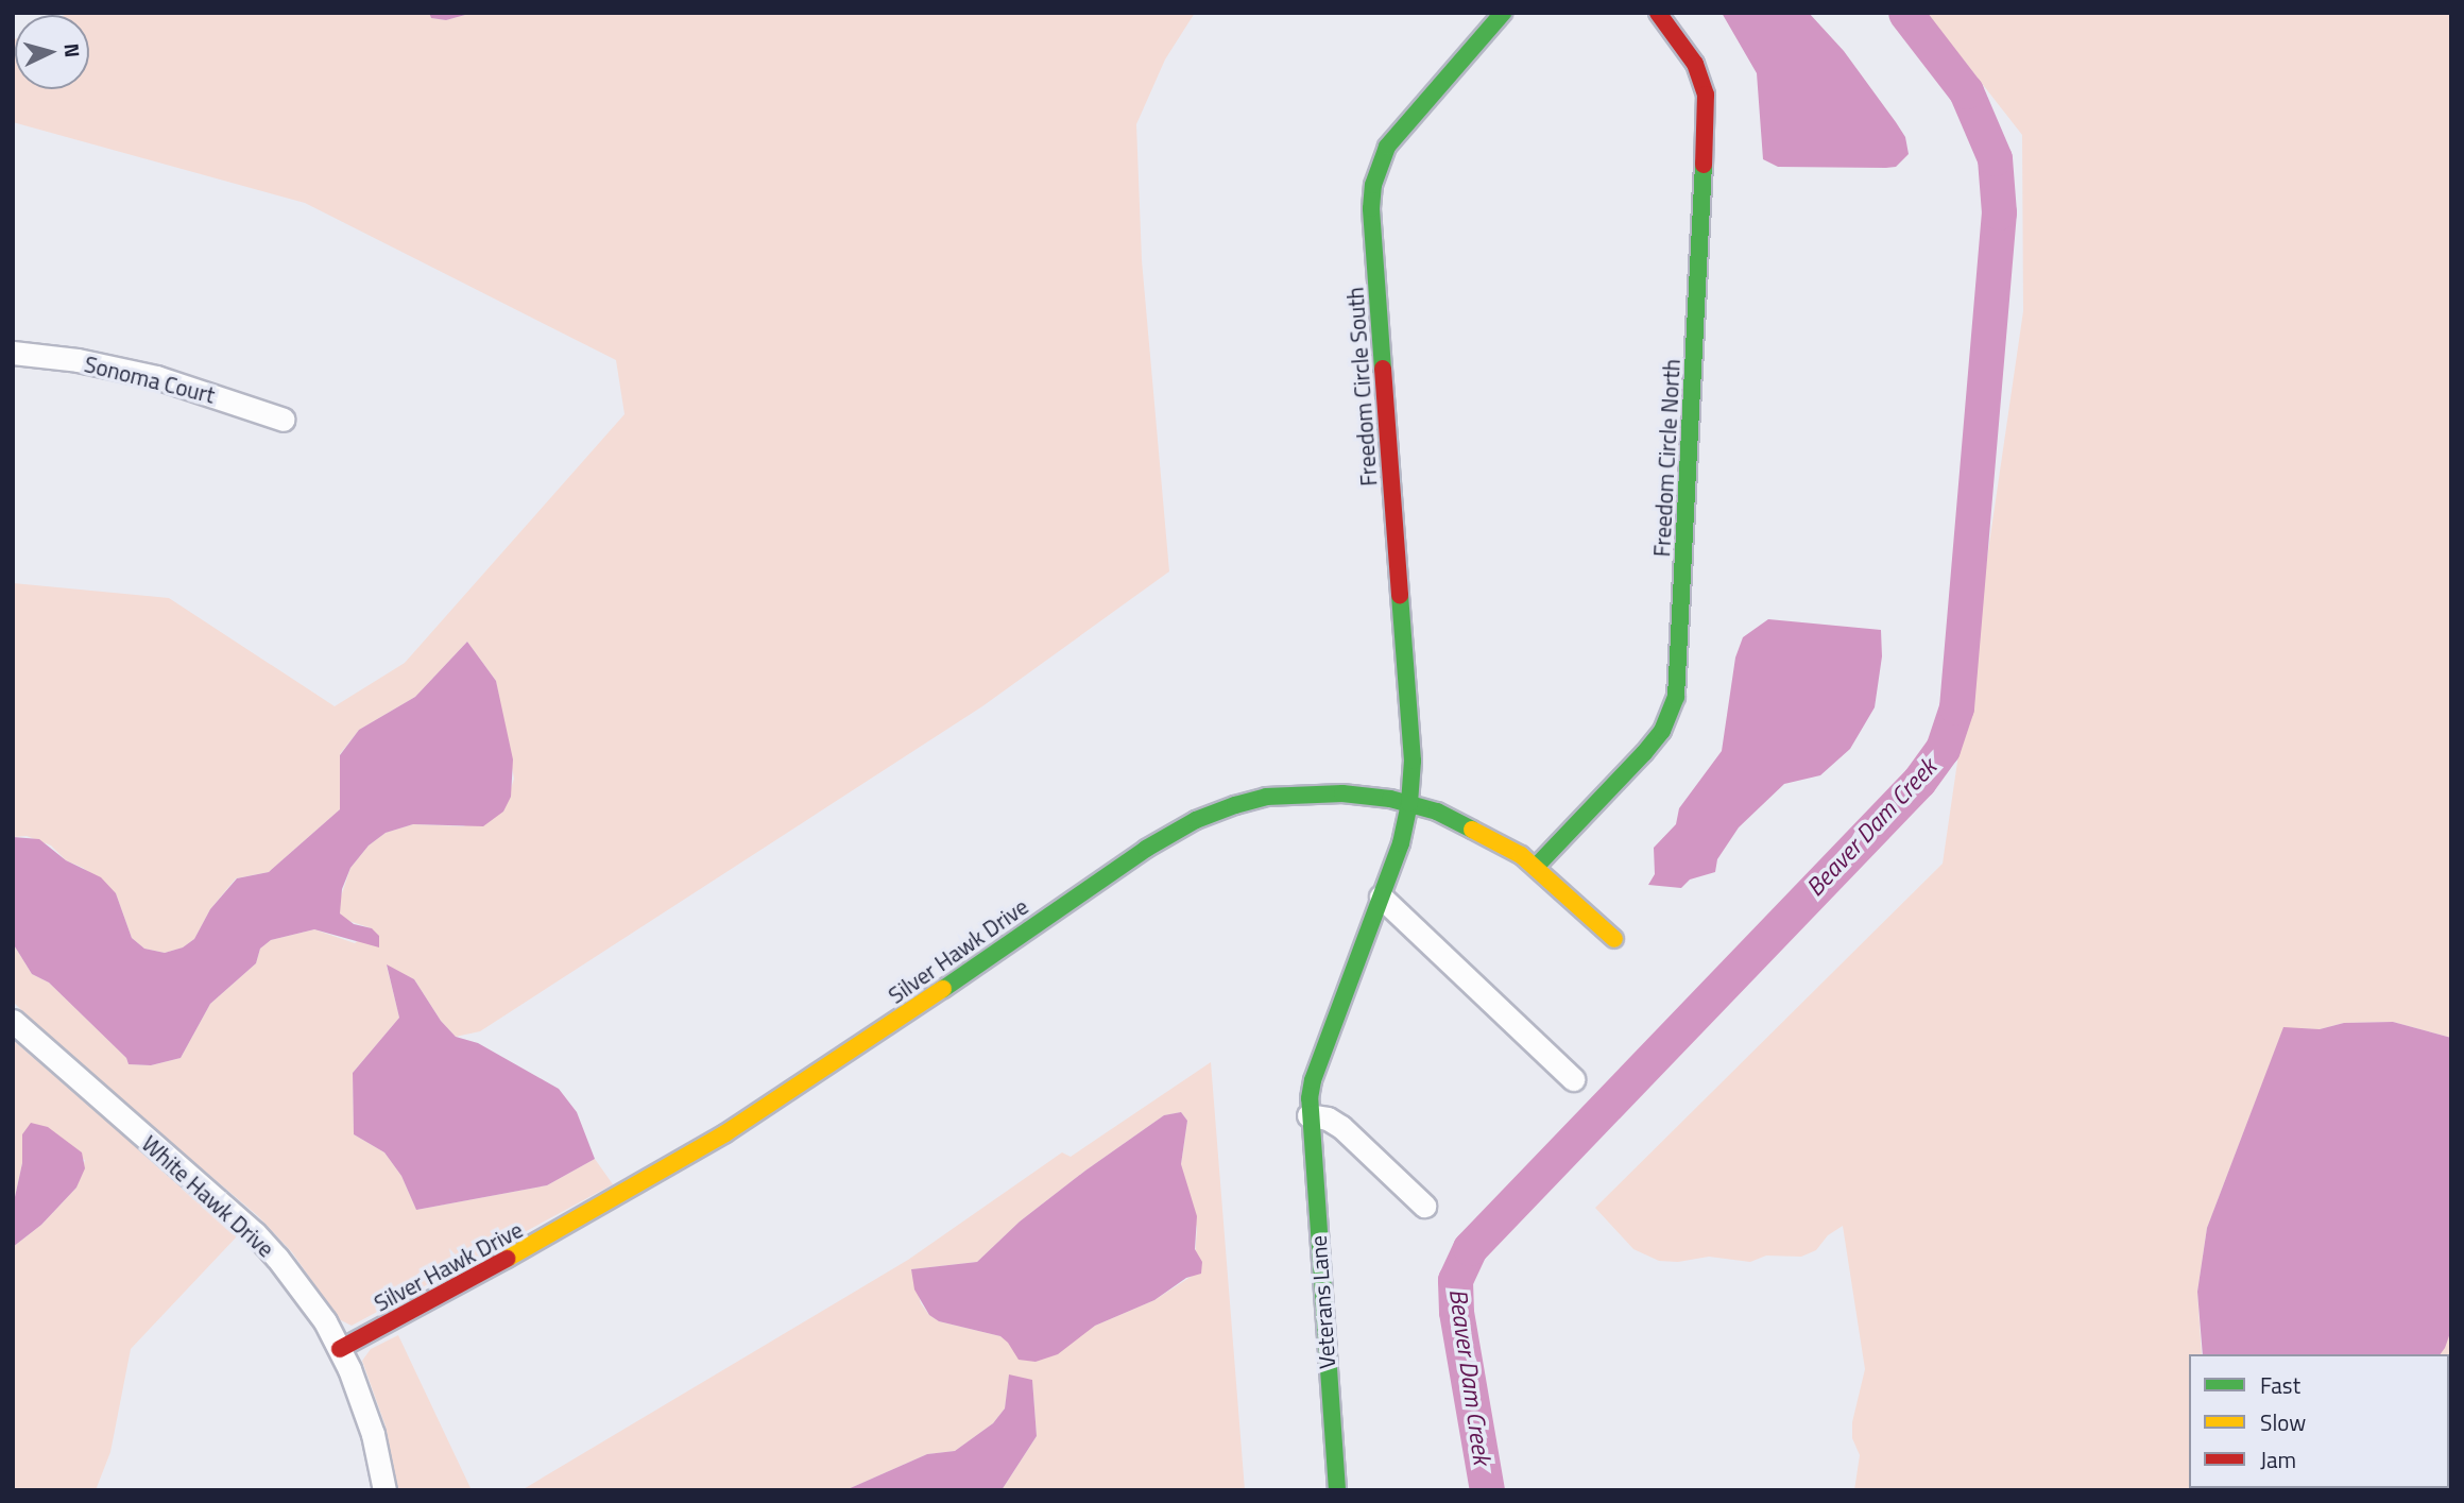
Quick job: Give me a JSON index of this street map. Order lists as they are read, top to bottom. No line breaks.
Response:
{"streets":{"street":["Sonoma Court","Freedom Circle South","Freedom Circle North","Silver Hawk Drive","White Hawk Drive","Veterans Lane"]},"crossings":[["Freedom Circle South","Silver Hawk Drive"],["Freedom Circle South","Veterans Lane"],["Freedom Circle North","Silver Hawk Drive"],["Silver Hawk Drive","White Hawk Drive"],["Silver Hawk Drive","Veterans Lane"]],"water":["Beaver Dam Creek"],"legend":["Fast","Slow","Jam"],"north":"right"}
